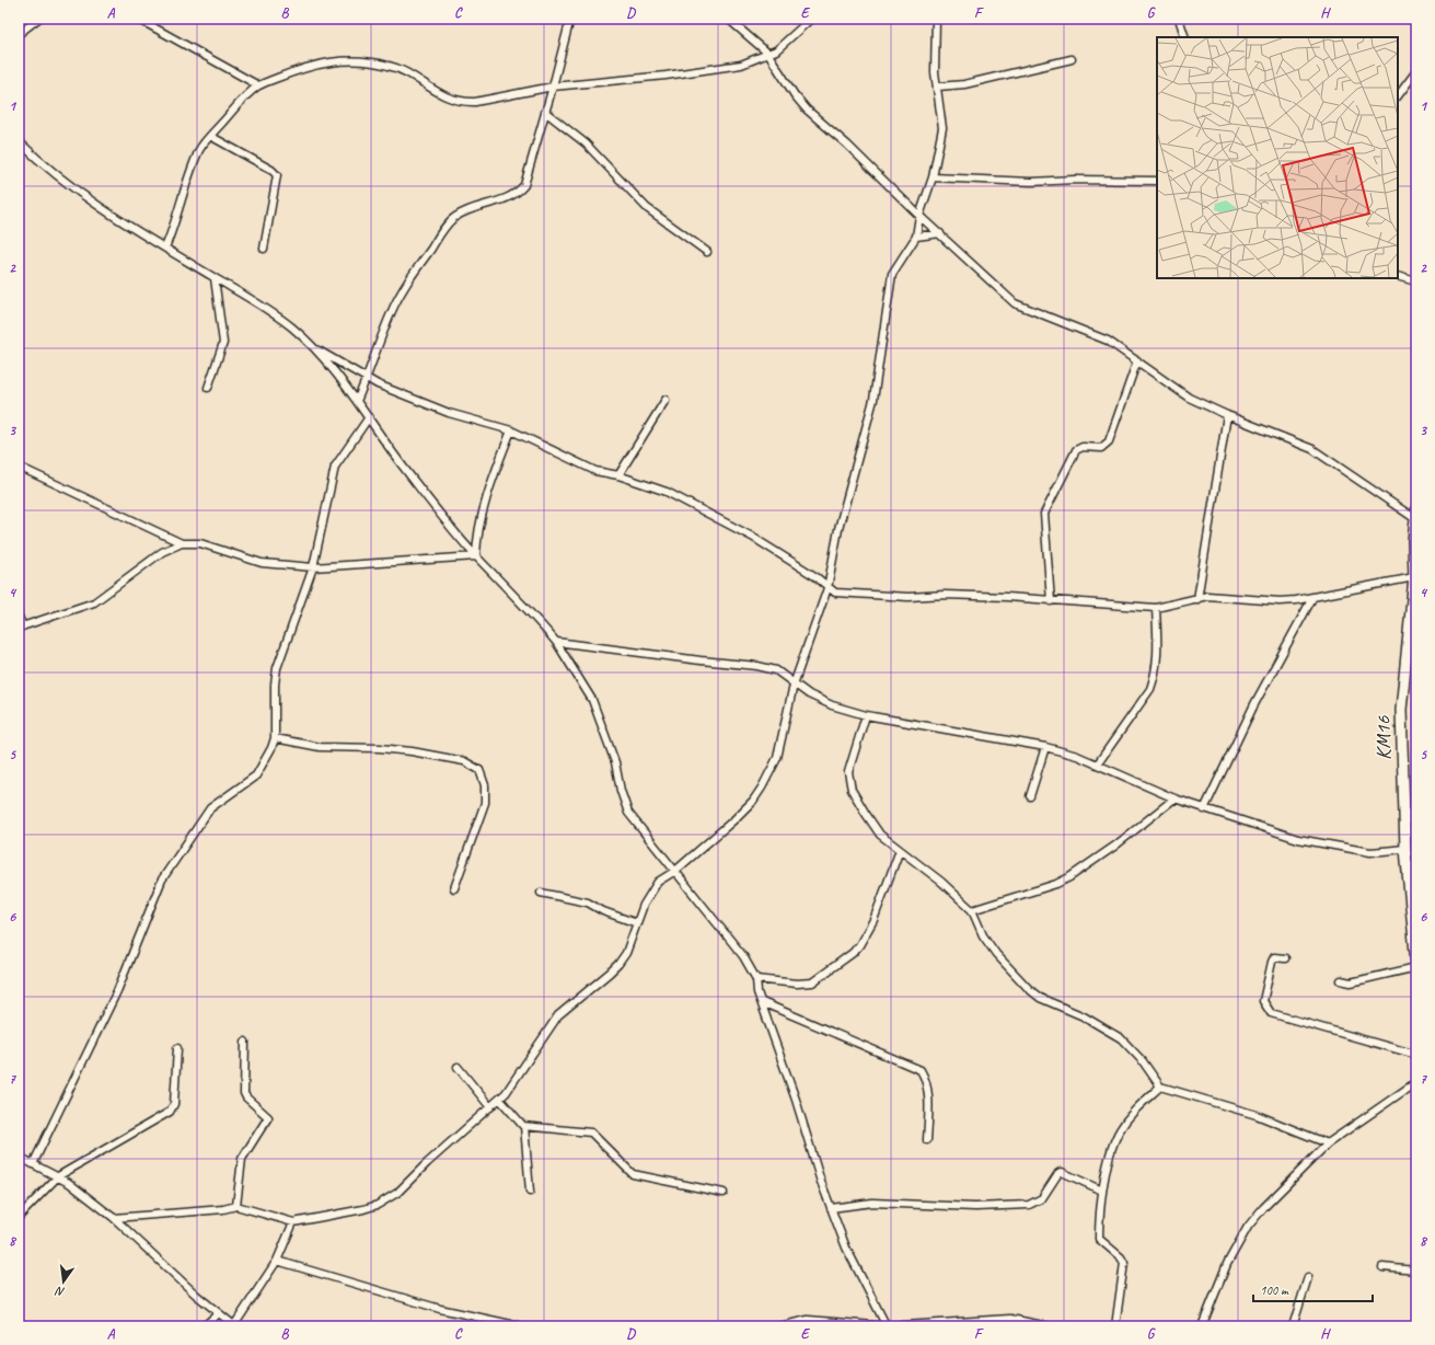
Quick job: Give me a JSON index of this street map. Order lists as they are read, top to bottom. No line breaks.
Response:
{"streets":{"street":["KM16"]},"scale_bar":"100 m","north":"bottom","grid":{"columns":["A","B","C","D","E","F","G","H"],"rows":["1","2","3","4","5","6","7","8"]}}
